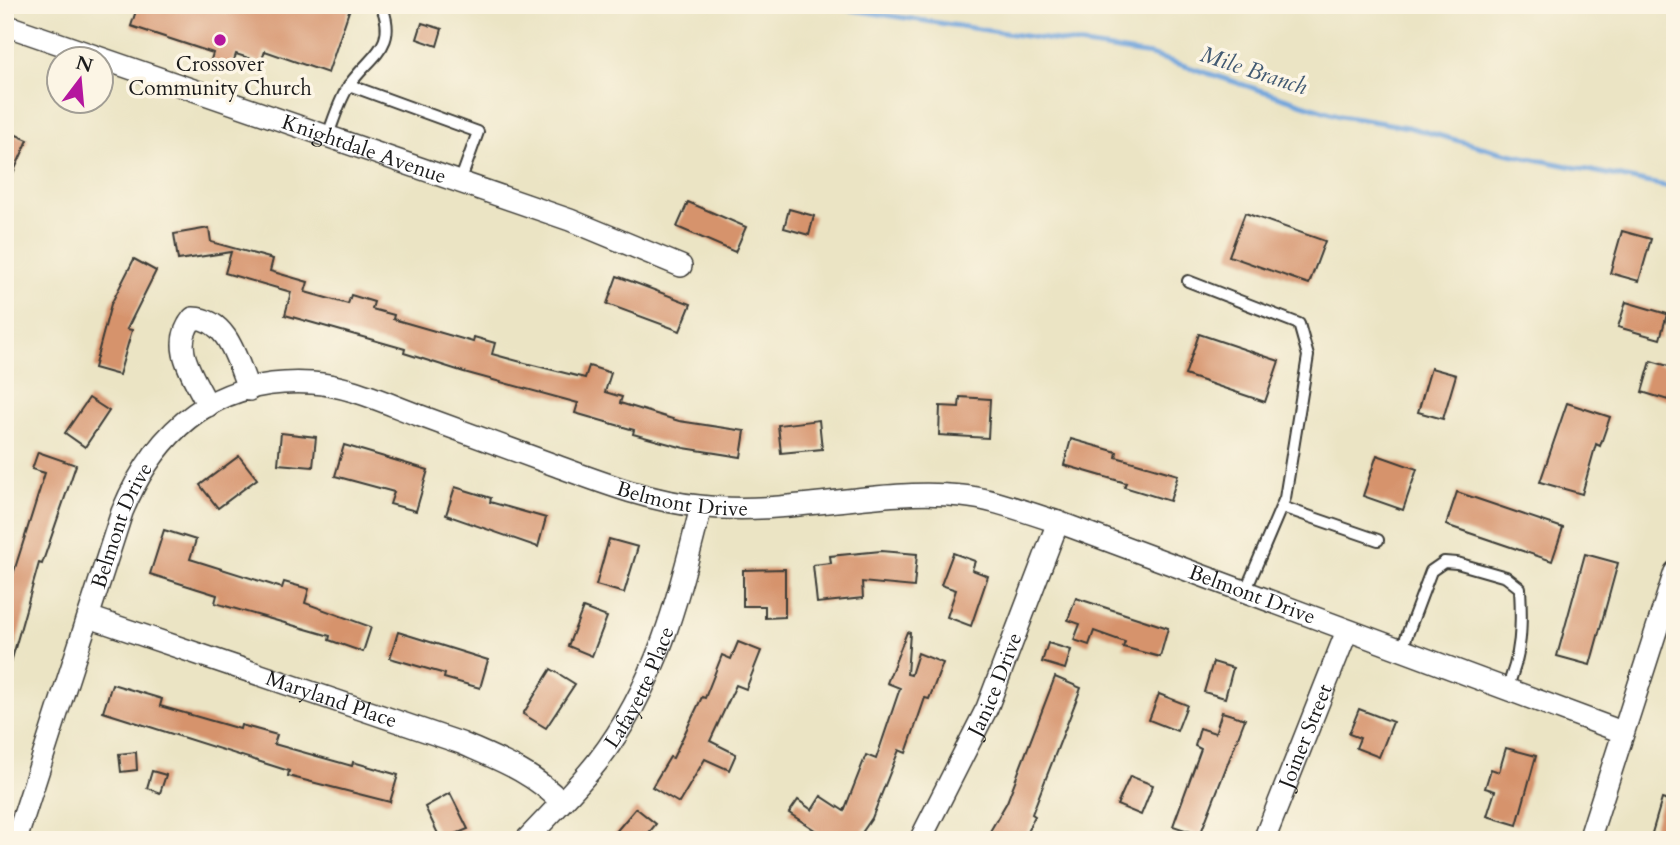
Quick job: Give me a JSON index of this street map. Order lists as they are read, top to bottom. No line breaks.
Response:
{"streets":{"street":["Knightdale Avenue","Belmont Drive","Janice Drive","Lafayette Place","Maryland Place","Joiner Street"]},"crossings":[["Belmont Drive","Janice Drive"],["Belmont Drive","Lafayette Place"],["Belmont Drive","Maryland Place"],["Belmont Drive","Joiner Street"],["Lafayette Place","Maryland Place"]],"water":["Mile Branch"],"places":["Crossover Community Church"],"north":"top"}
